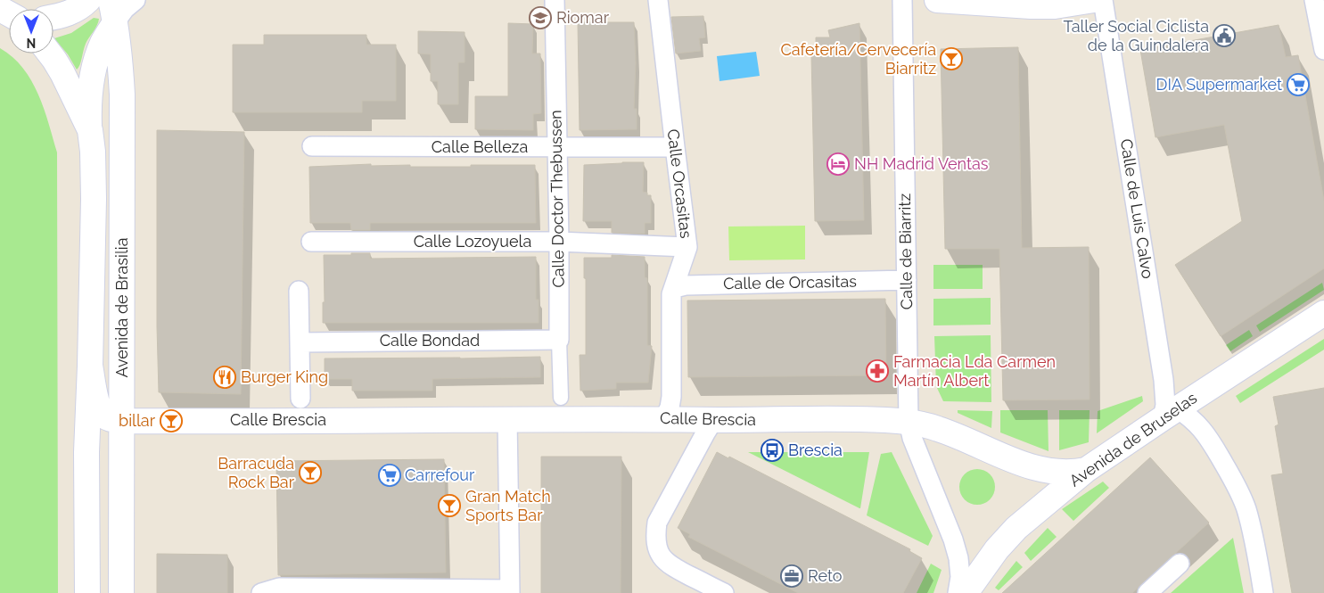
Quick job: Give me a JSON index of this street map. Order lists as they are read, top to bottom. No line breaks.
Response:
{"streets":{"street":["Calle Belleza","Calle Orcasitas","Calle Doctor Thebussen","Calle de Luis Calvo","Calle Lozoyuela","Calle de Biarritz","Calle de Orcasitas","Avenida de Brasilia","Calle Bondad","Calle Brescia","Avenida de Bruselas"]},"crossings":[["Calle Belleza","Calle Orcasitas"],["Calle Belleza","Calle Doctor Thebussen"],["Calle Orcasitas","Calle Lozoyuela"],["Calle Orcasitas","Calle de Orcasitas"],["Calle Orcasitas","Calle Brescia"],["Calle Doctor Thebussen","Calle Lozoyuela"],["Calle Doctor Thebussen","Calle Bondad"],["Calle de Luis Calvo","Avenida de Bruselas"],["Calle de Biarritz","Calle de Orcasitas"],["Calle de Biarritz","Calle Brescia"],["Avenida de Brasilia","Calle Brescia"],["Calle Brescia","Avenida de Bruselas"]],"places":{"school or university":["Riomar"],"public building":["Taller Social Ciclista de la Guindalera"],"bar":["Cafetería/Cervecería Biarritz","billar","Barracuda Rock Bar","Gran Match Sports Bar"],"supermarket":["DIA Supermarket","Carrefour"],"hotel":["NH Madrid Ventas"],"pharmacy":["Farmacia Lda Carmen Martín Albert"],"restaurant":["Burger King"],"bus stop":["Brescia"],"office":["Reto"]},"north":"bottom"}
